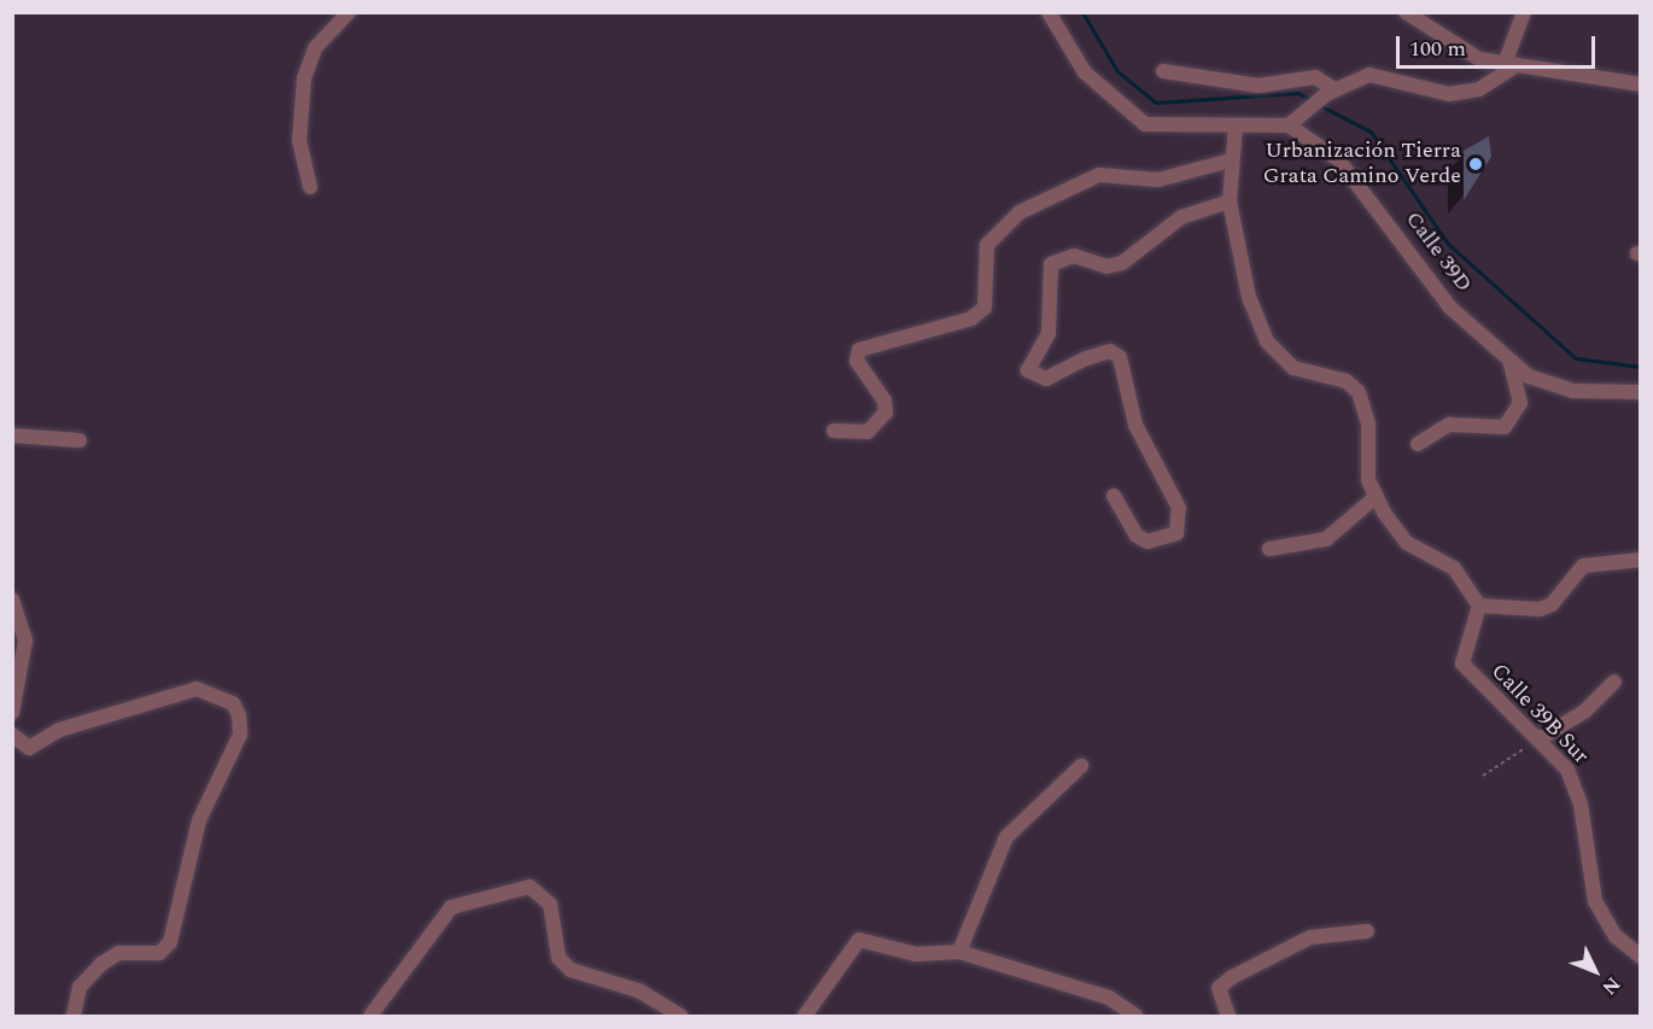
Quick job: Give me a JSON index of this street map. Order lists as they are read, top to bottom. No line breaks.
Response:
{"streets":{"street":["Calle 39D","Calle 39B Sur"]},"places":["Urbanización Tierra Grata Camino Verde"],"scale_bar":"100 m","north":"bottom right"}
